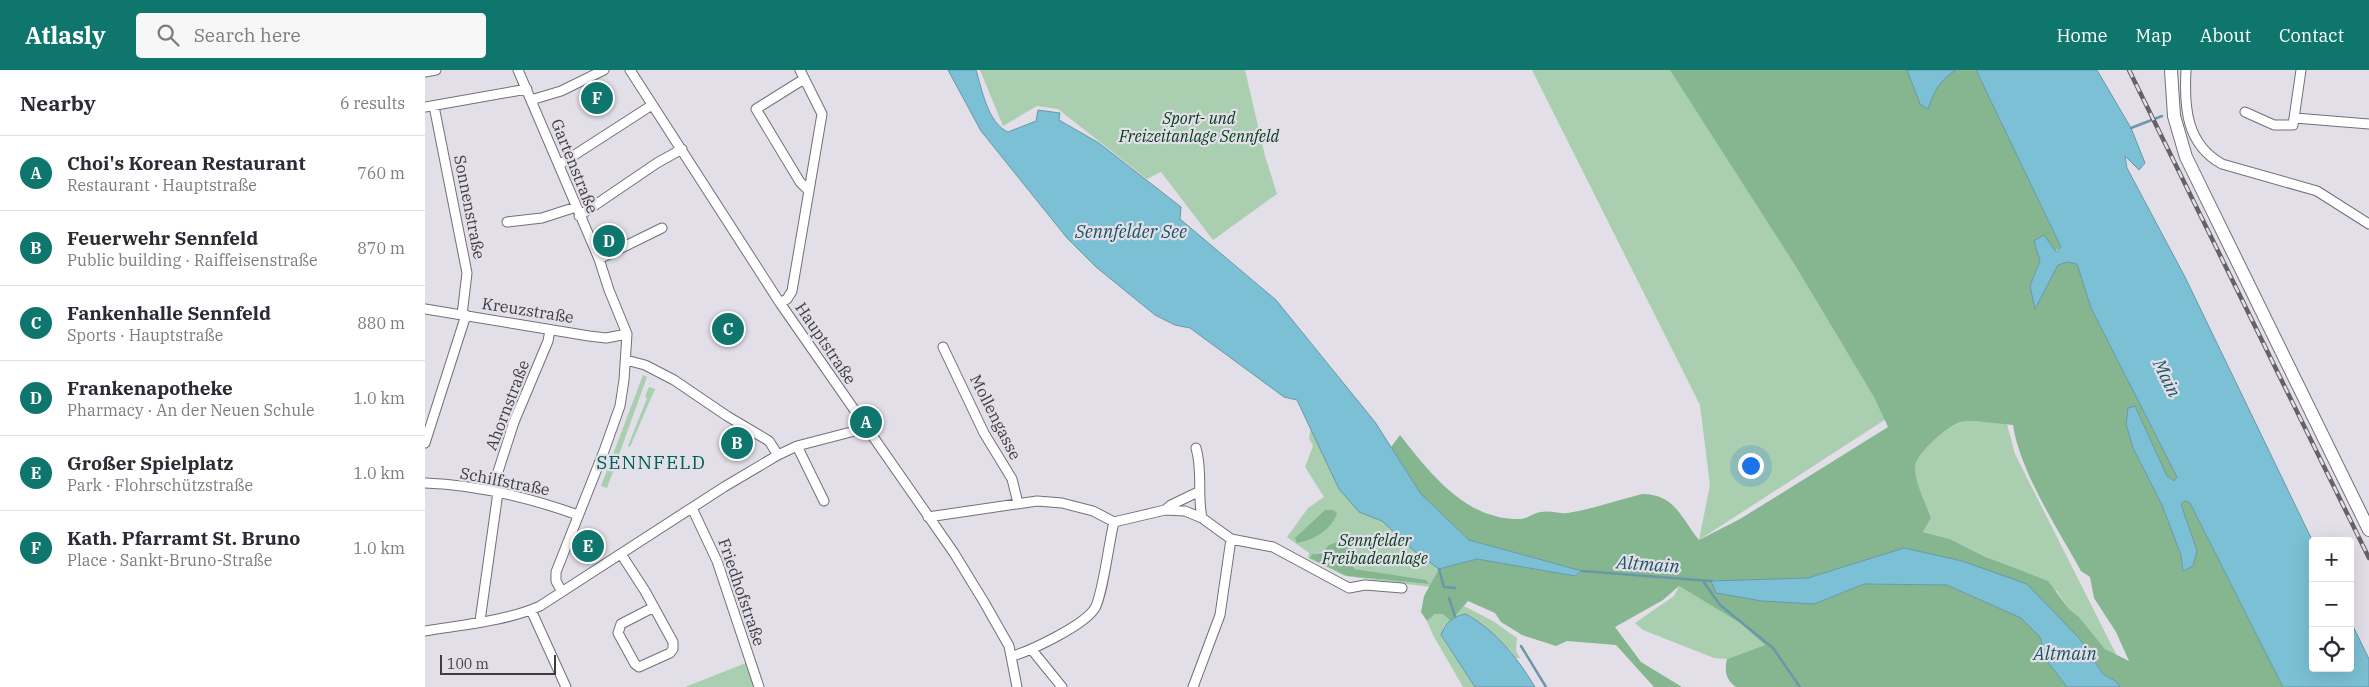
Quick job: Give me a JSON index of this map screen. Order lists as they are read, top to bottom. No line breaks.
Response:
{"streets":{"street":["Gartenstraße","Sonnenstraße","Kreuzstraße","Hauptstraße","Ahornstraße","Mollengasse","Schilfstraße","Friedhofstraße"]},"crossings":[["Gartenstraße","Kreuzstraße"],["Gartenstraße","Schilfstraße"],["Sonnenstraße","Kreuzstraße"],["Kreuzstraße","Ahornstraße"],["Ahornstraße","Schilfstraße"]],"districts":["SENNFELD"],"water":["Sennfelder See","Main","Altmain"],"parks":["Sport- und Freizeitanlage Sennfeld","Sennfelder Freibadeanlage"],"scale_bar":"100 m","page":{"header":"Atlasly","search":"Search here","nav":["Home","Map","About","Contact"],"heading":["Nearby","6 results"],"pins":["F","D","C","A","B","E"],"list":[{"mark":"A","name":"Choi's Korean Restaurant","note":"Restaurant · Hauptstraße","value":"760 m"},{"mark":"B","name":"Feuerwehr Sennfeld","note":"Public building · Raiffeisenstraße","value":"870 m"},{"mark":"C","name":"Fankenhalle Sennfeld","note":"Sports · Hauptstraße","value":"880 m"},{"mark":"D","name":"Frankenapotheke","note":"Pharmacy · An der Neuen Schule","value":"1.0 km"},{"mark":"E","name":"Großer Spielplatz","note":"Park · Flohrschützstraße","value":"1.0 km"},{"mark":"F","name":"Kath. Pfarramt St. Bruno","note":"Place · Sankt-Bruno-Straße","value":"1.0 km"}],"map_buttons":["+","−"],"scale":"100 m"}}
